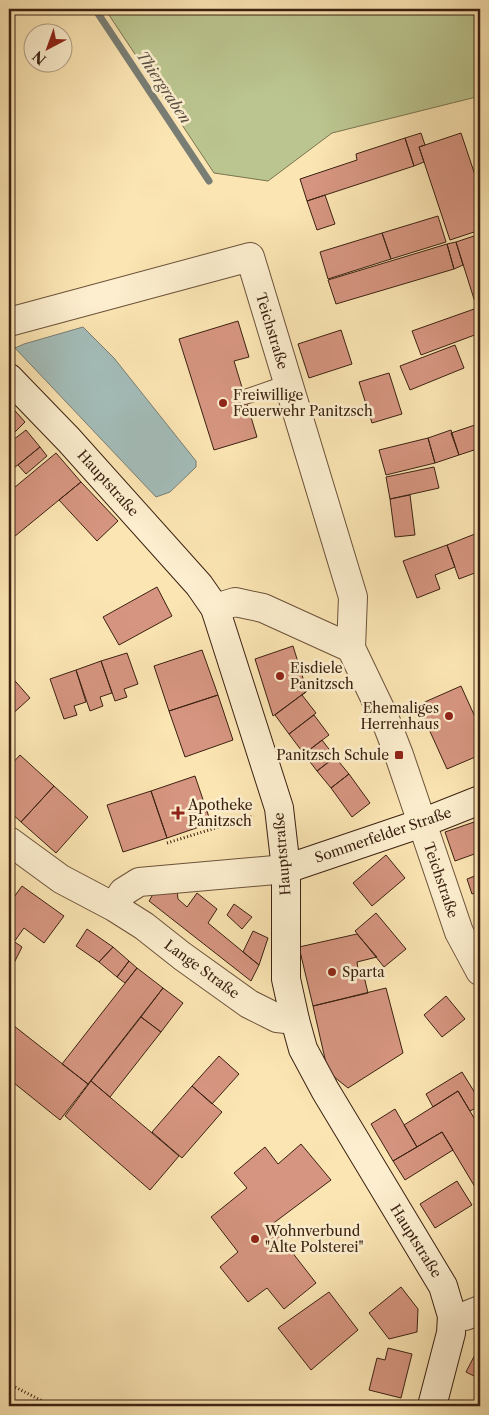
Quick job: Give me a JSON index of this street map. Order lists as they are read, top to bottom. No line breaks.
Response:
{"streets":{"street":["Teichstraße","Hauptstraße","Sommerfelder Straße","Lange Straße"]},"crossings":[["Teichstraße","Sommerfelder Straße"],["Hauptstraße","Sommerfelder Straße"],["Hauptstraße","Lange Straße"]],"water":["Thiergraben"],"places":{"other":["Freiwillige Feuerwehr Panitzsch","Eisdiele Panitzsch","Ehemaliges Herrenhaus","Sparta","Wohnverbund \"Alte Polsterei\""],"transit":["Panitzsch Schule"],"health":["Apotheke Panitzsch"]},"north":"bottom left"}
